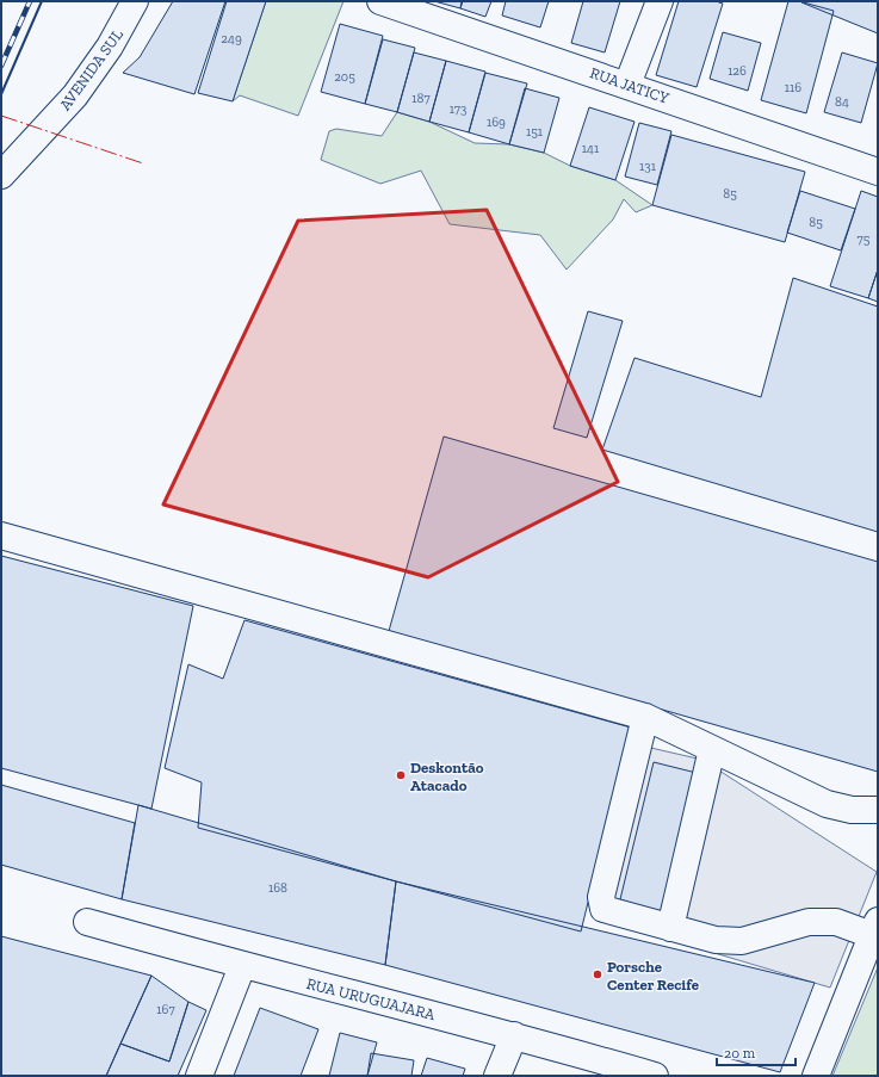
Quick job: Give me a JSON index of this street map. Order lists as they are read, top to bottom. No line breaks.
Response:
{"streets":{"main road":["AVENIDA SUL","RUA JATICY","RUA URUGUAJARA"]},"places":["Deskontão Atacado","Porsche Center Recife"],"house_numbers":["249","126","205","116","187","84","173","169","151","141","131","85","85","75","168","167"],"scale_bar":"20 m"}
